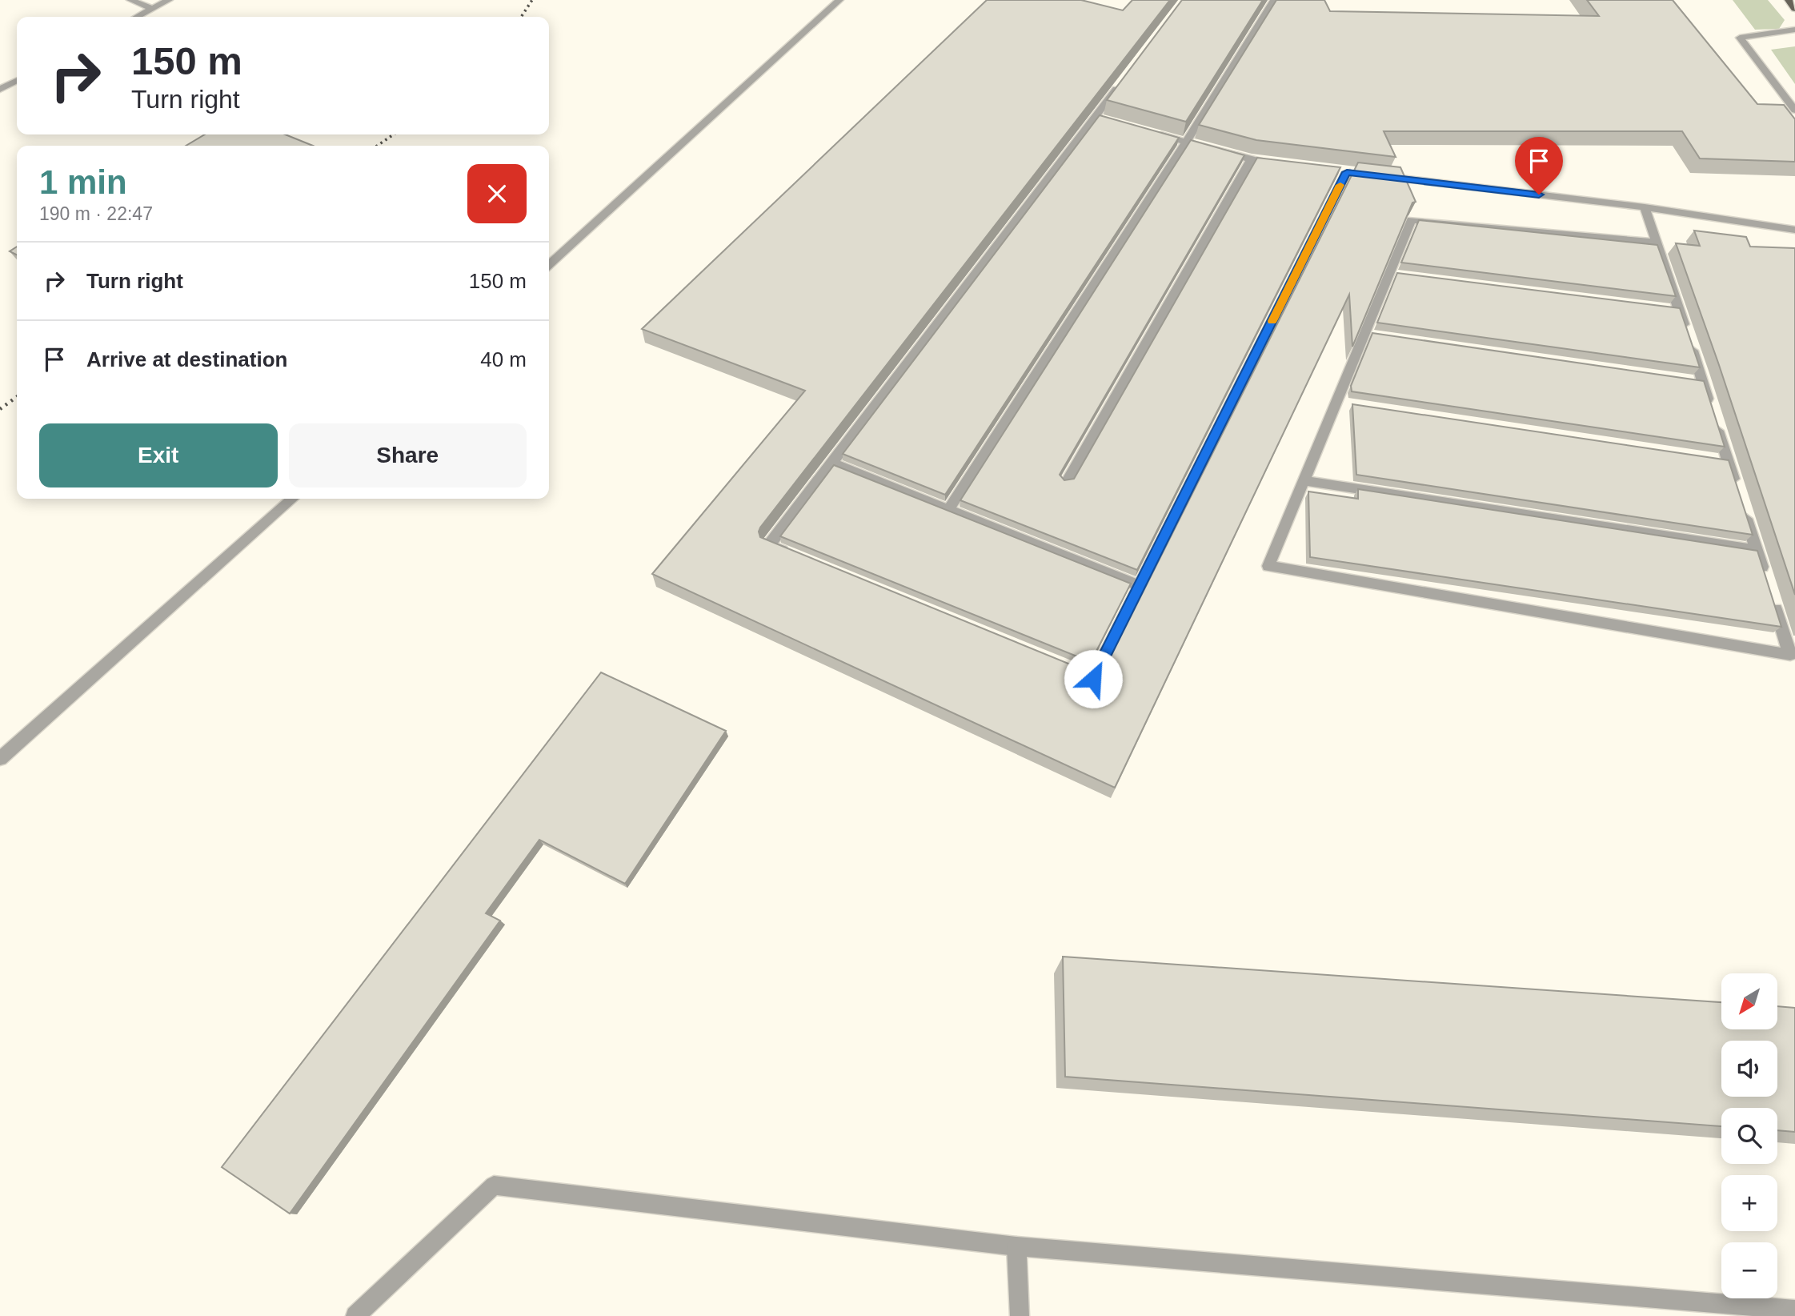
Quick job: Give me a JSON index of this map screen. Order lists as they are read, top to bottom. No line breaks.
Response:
{"north":"bottom left","page":{"turn":["150 m","Turn right"],"heading":["1 min","190 m · 22:47"],"list":[{"name":"Turn right","value":"150 m"},{"name":"Arrive at destination","value":"40 m"}],"buttons":["Exit","Share"],"map_buttons":["+","−"]}}
